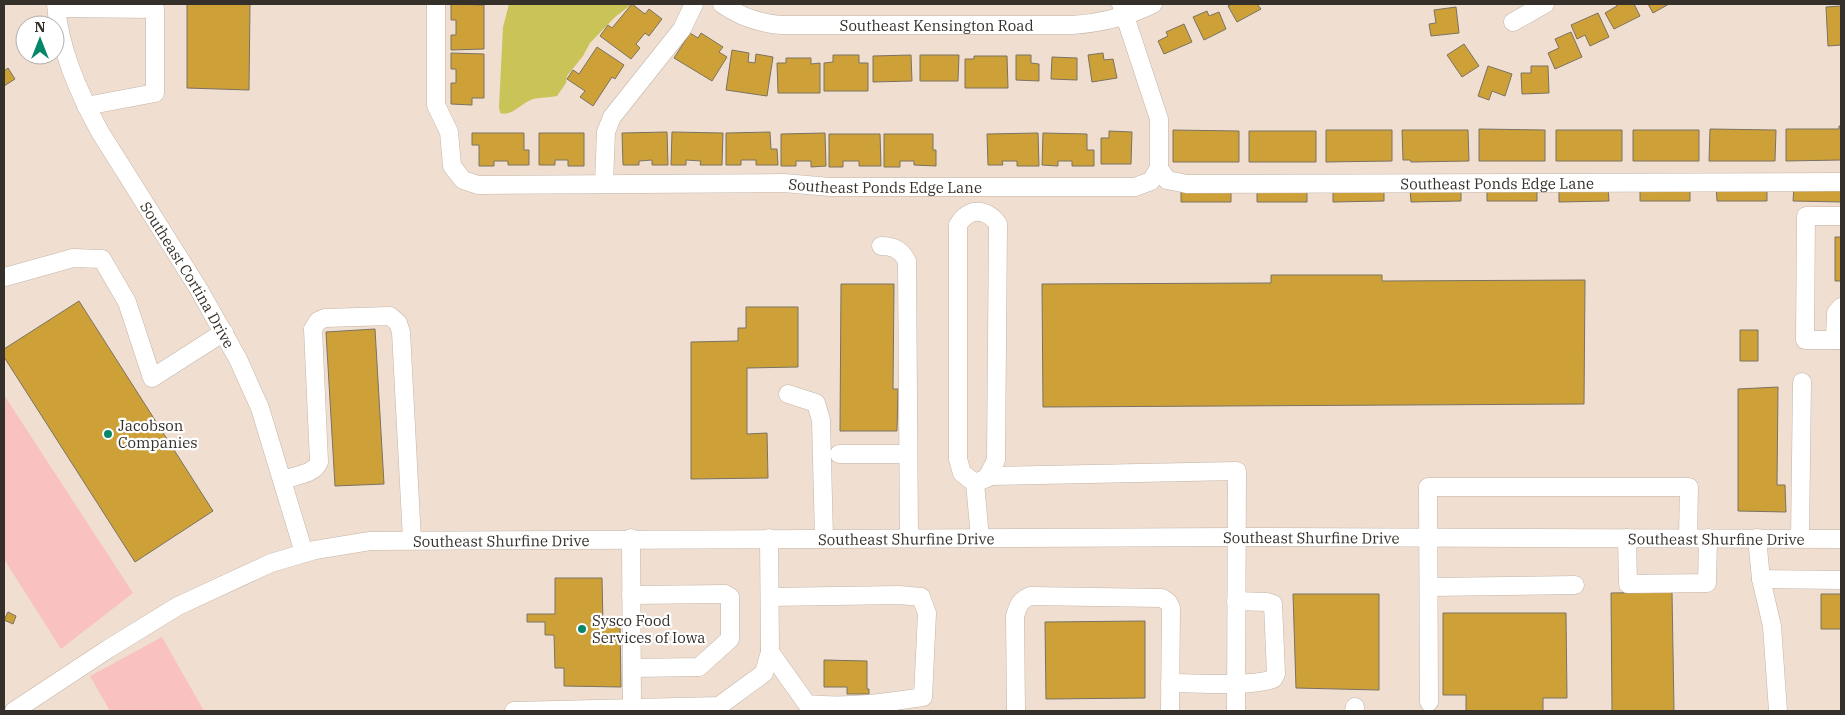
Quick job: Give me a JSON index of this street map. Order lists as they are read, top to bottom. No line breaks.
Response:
{"streets":{"street":["Southeast Kensington Road","Southeast Ponds Edge Lane","Southeast Cortina Drive","Southeast Shurfine Drive"]},"crossings":[["Southeast Cortina Drive","Southeast Shurfine Drive"]],"places":["Jacobson Companies","Sysco Food Services of Iowa"],"north":"top"}
